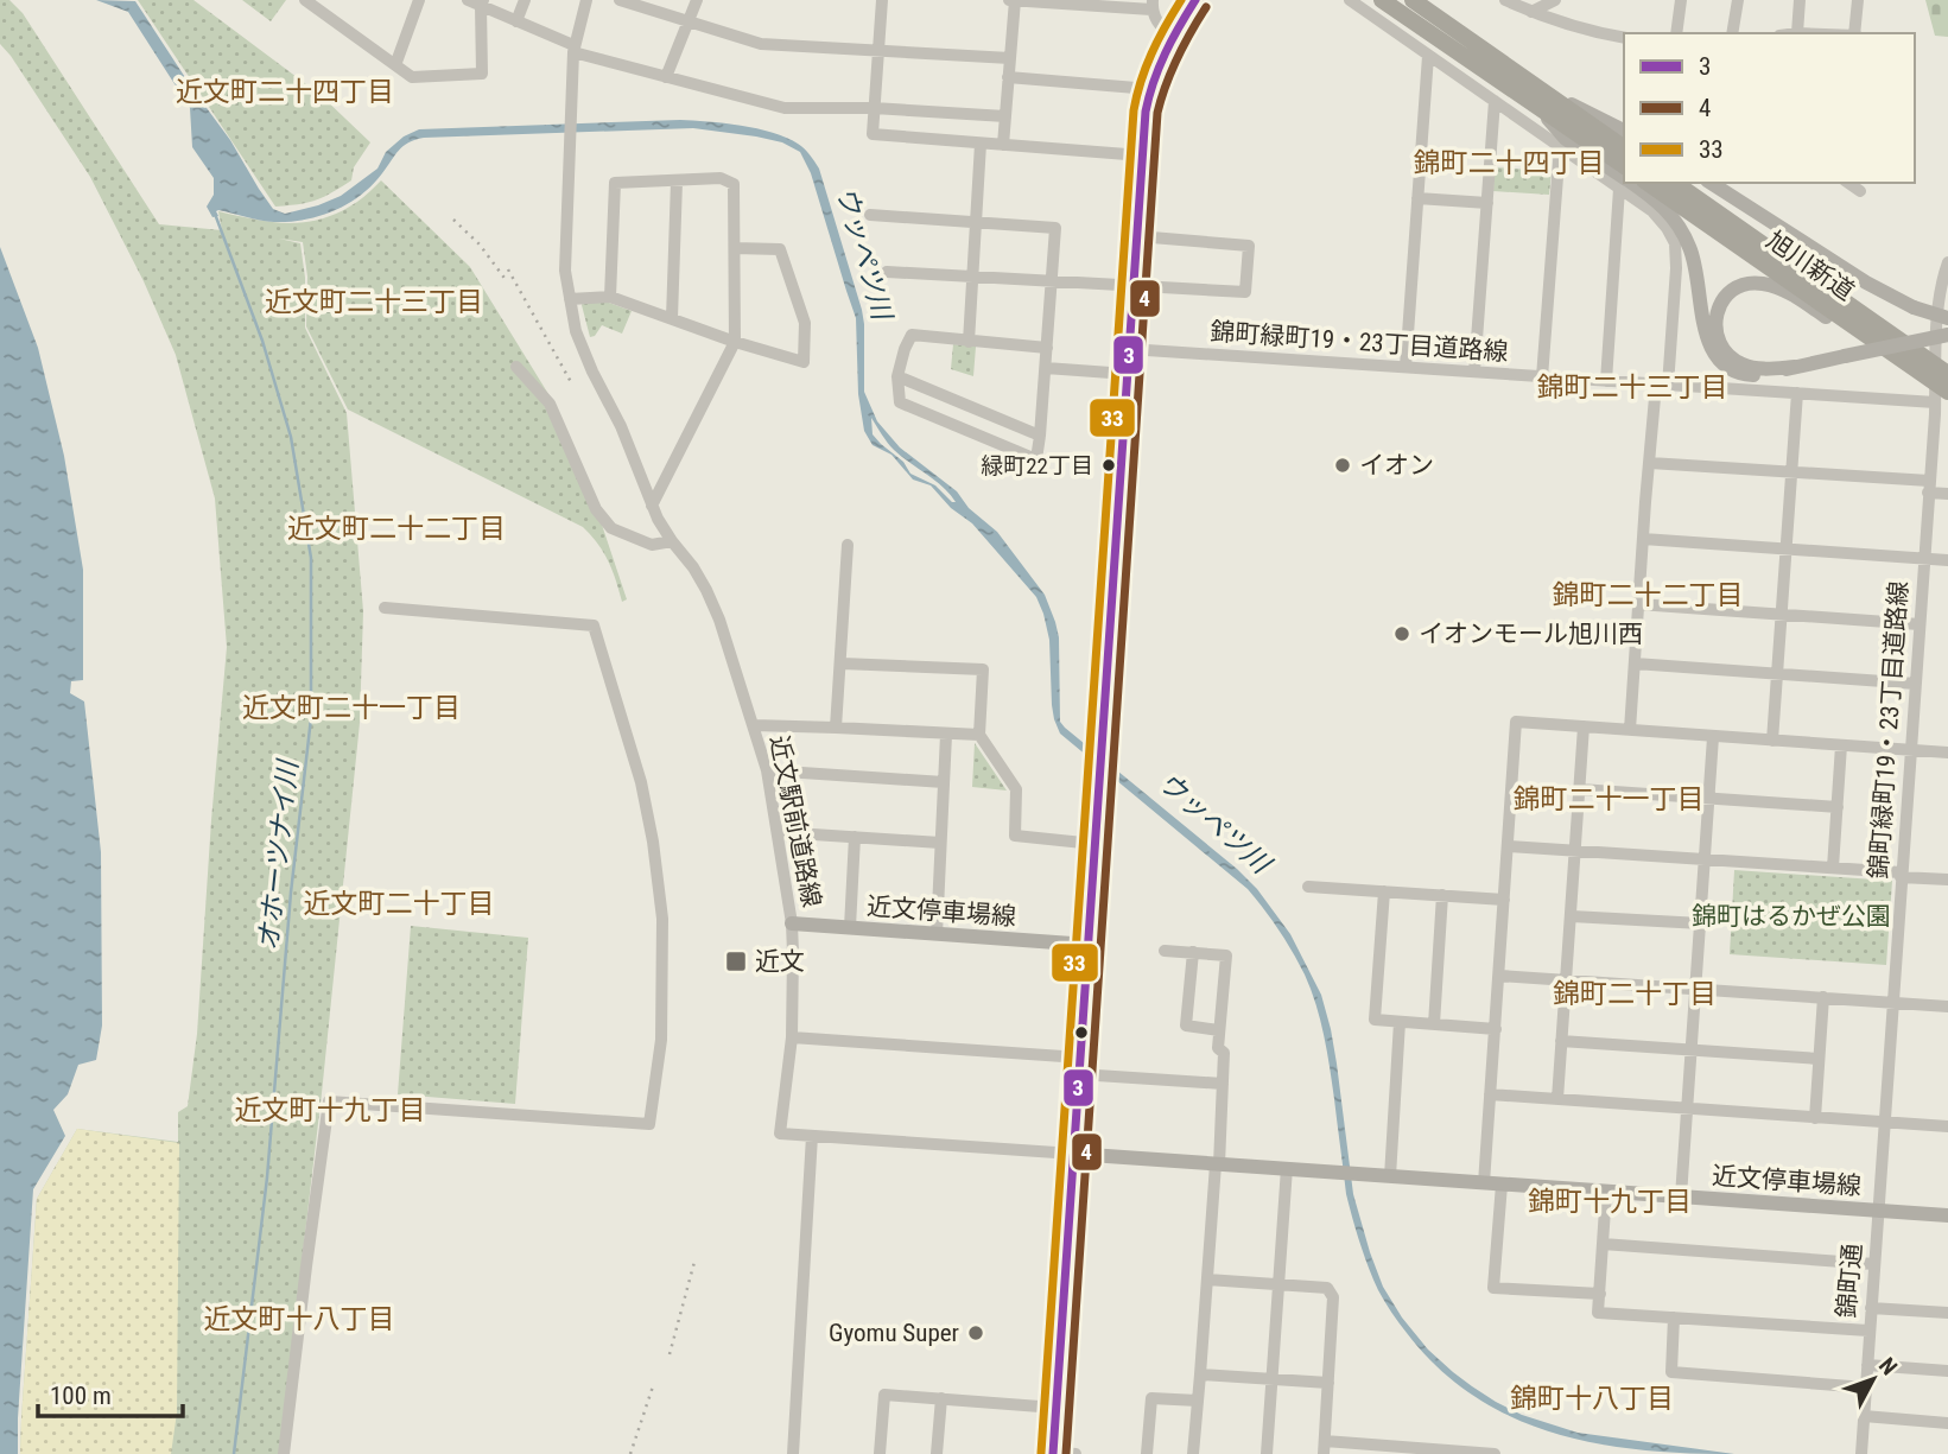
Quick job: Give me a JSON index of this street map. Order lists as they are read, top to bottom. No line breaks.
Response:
{"streets":{"highway":["旭川新道"],"main road":["近文停車場線"],"street":["錦町緑町19・23丁目道路線","近文駅前道路線","錦町通"]},"crossings":[["旭川新道","錦町緑町19・23丁目道路線"],["錦町緑町19・23丁目道路線","近文停車場線"],["錦町緑町19・23丁目道路線","錦町通"],["近文駅前道路線","近文停車場線"],["近文停車場線","錦町通"]],"districts":["近文町二十四丁目","錦町二十四丁目","近文町二十三丁目","錦町二十三丁目","近文町二十二丁目","錦町二十二丁目","近文町二十一丁目","錦町二十一丁目","近文町二十丁目","錦町二十丁目","近文町十九丁目","錦町十九丁目","近文町十八丁目","錦町十八丁目"],"water":["ウッペツ川","オホーツナイ川"],"parks":["錦町はるかぜ公園"],"places":{"other":["緑町22丁目","イオン","イオンモール旭川西","Gyomu Super"],"transit":["近文"]},"lines":["transit line 3","transit line 33","transit line 4"],"legend":["3","4","33"],"scale_bar":"100 m","north":"top right"}
